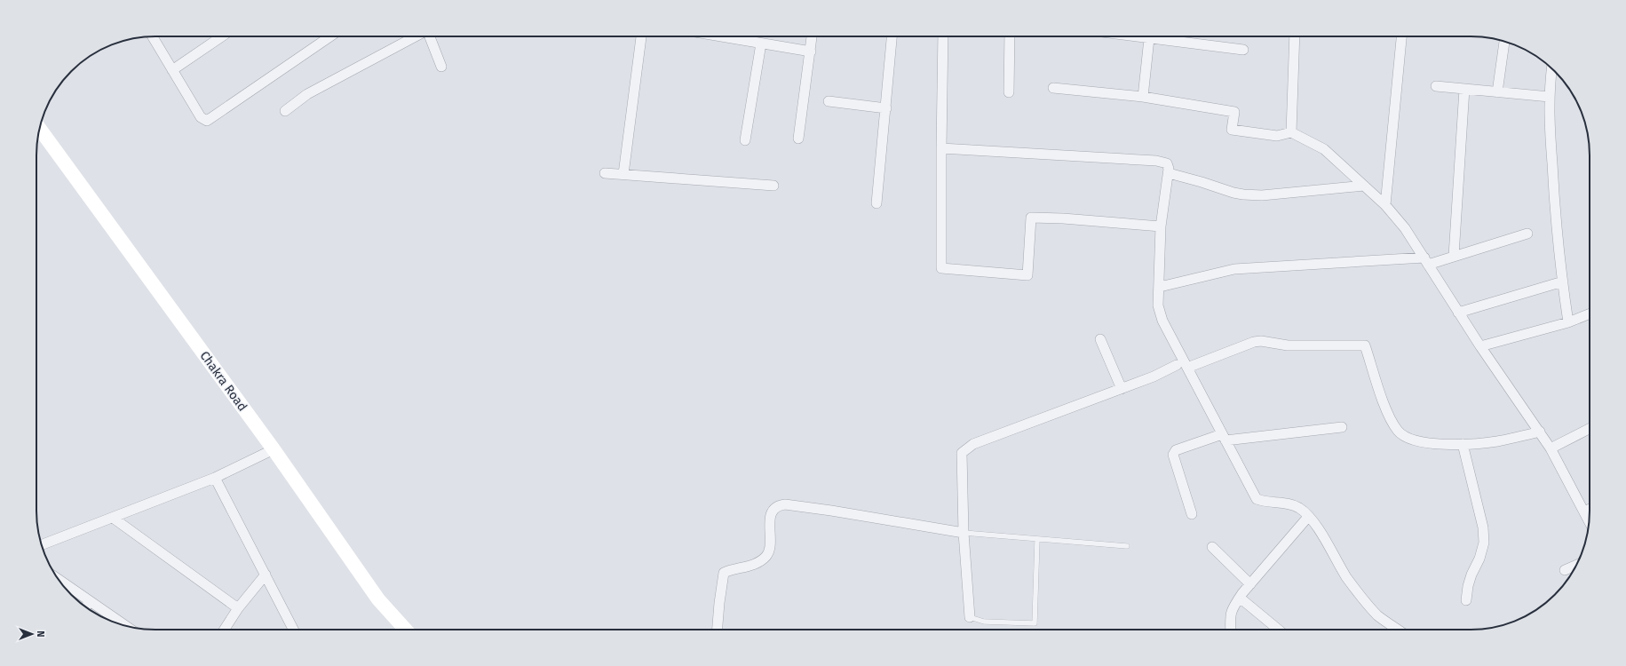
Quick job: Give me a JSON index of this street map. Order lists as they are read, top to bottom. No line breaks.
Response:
{"streets":{"main road":["Chakra Road"]},"north":"right"}
